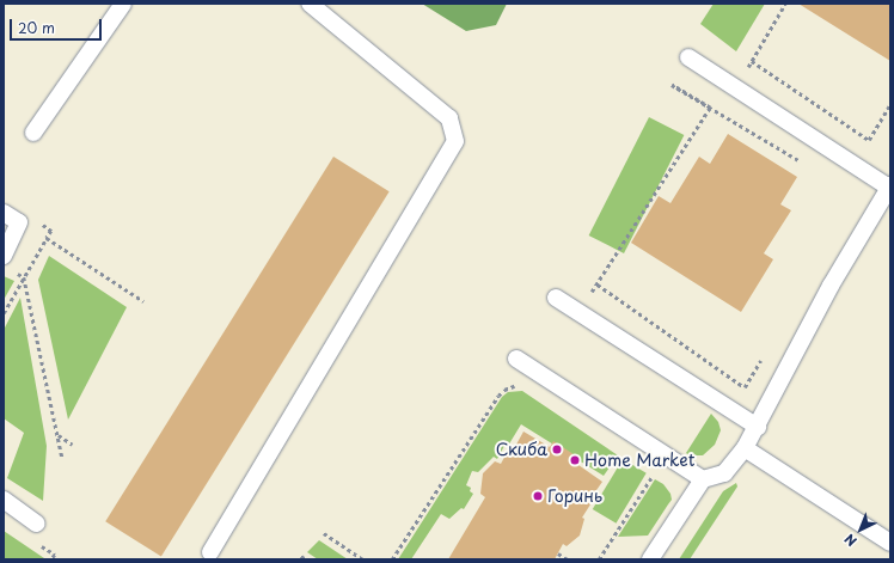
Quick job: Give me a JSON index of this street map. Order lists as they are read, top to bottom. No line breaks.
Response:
{"places":["Скиба","Home Market","Горинь"],"scale_bar":"20 m","north":"bottom left"}
